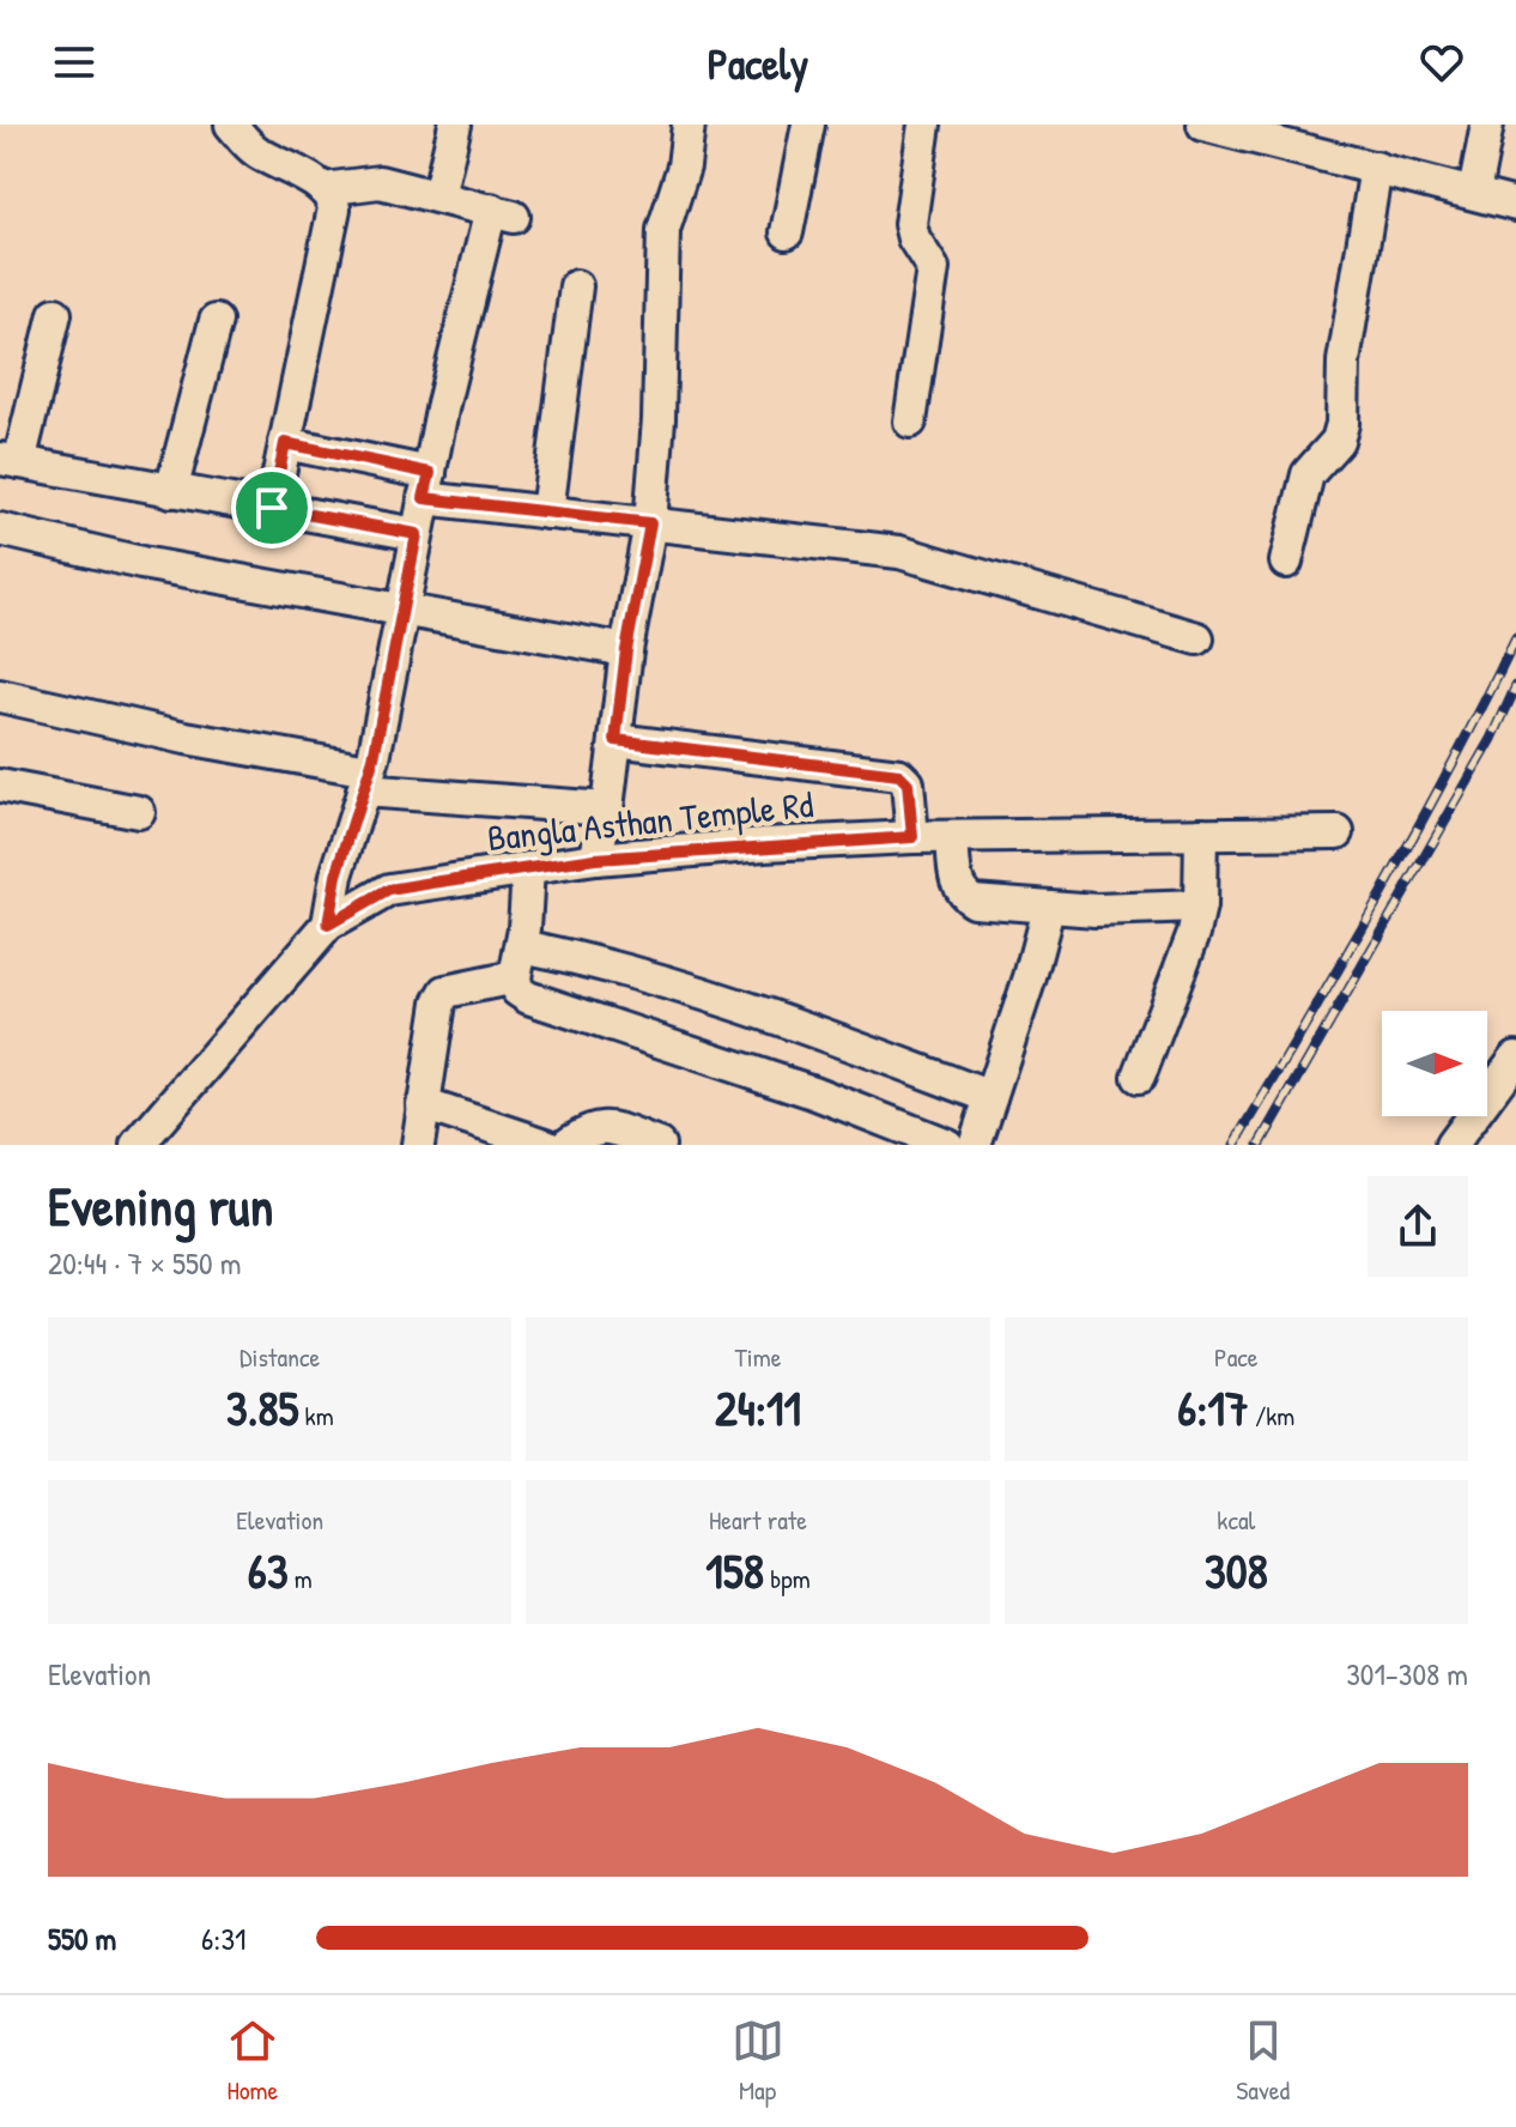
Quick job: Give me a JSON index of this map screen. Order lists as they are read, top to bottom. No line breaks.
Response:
{"streets":{"street":["Bangla Asthan Temple Rd"]},"north":"right","page":{"header":"Pacely","heading":["Evening run","20:44 · 7 × 550 m"],"stats":[["Distance","3.85 km"],["Time","24:11"],["Pace","6:17 /km"],["Elevation","63 m"],["Heart rate","158 bpm"],["kcal","308"]],"chart":["Elevation","301–308 m"],"list":[{"name":"550 m","note":"6:31"}],"tabs":["Home","Map","Saved"]}}
